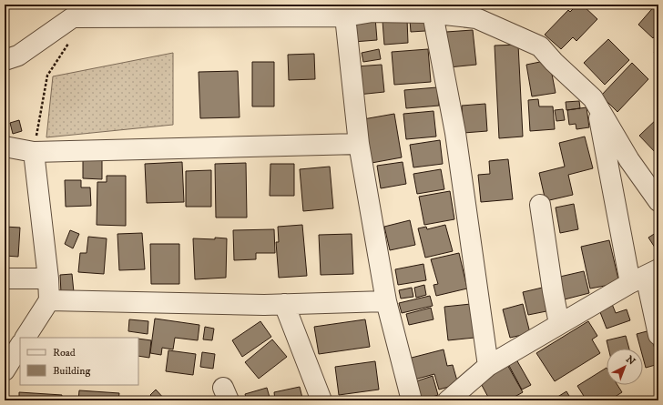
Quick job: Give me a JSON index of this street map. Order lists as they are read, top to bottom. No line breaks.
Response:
{"legend":["Road","Building"],"north":"top right"}
